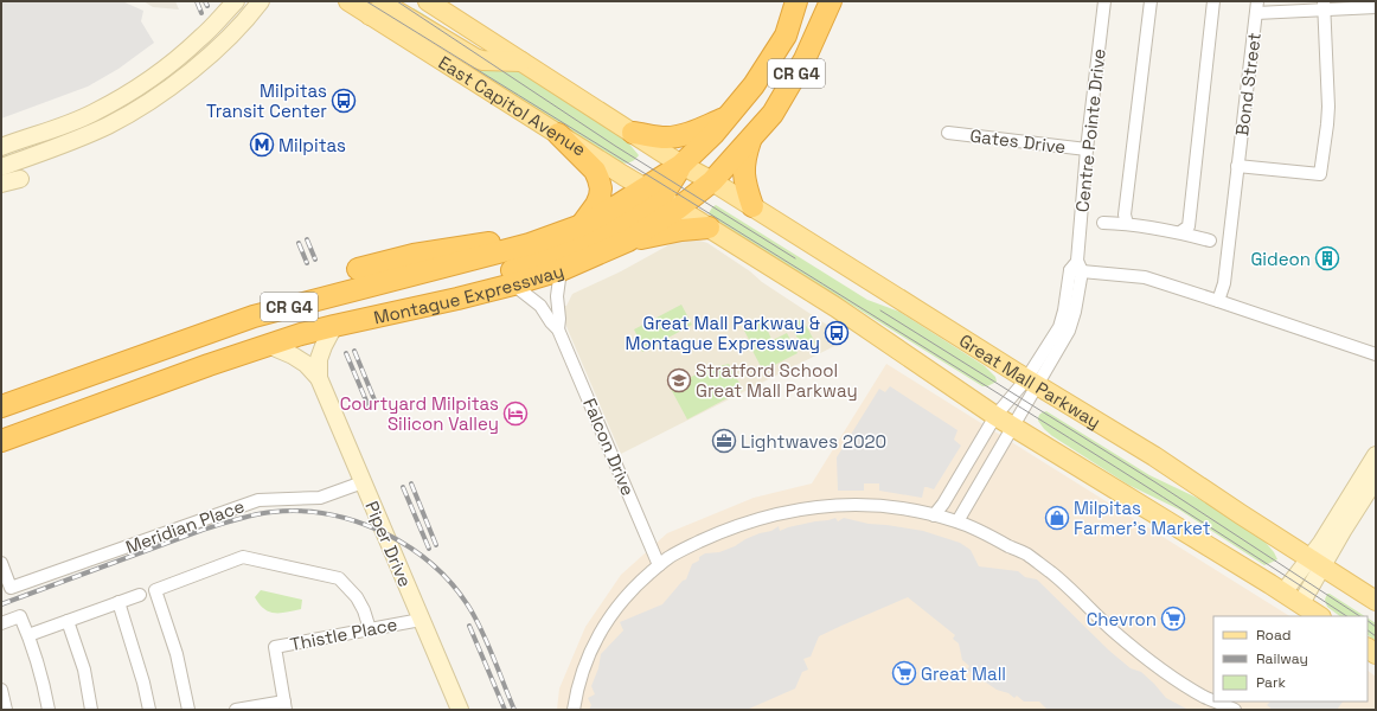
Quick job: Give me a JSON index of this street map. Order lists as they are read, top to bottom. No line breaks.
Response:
{"streets":{"highway":["CR G4","Montague Expressway"],"main road":["East Capitol Avenue","Great Mall Parkway"],"street":["Bond Street","Centre Pointe Drive","Gates Drive","Falcon Drive","Meridian Place","Piper Drive","Thistle Place"]},"crossings":[["CR G4","Great Mall Parkway"],["East Capitol Avenue","Montague Expressway"],["Centre Pointe Drive","Gates Drive"],["Centre Pointe Drive","Great Mall Parkway"],["Montague Expressway","Great Mall Parkway"],["Montague Expressway","Falcon Drive"],["Montague Expressway","Piper Drive"],["Meridian Place","Piper Drive"],["Piper Drive","Thistle Place"]],"places":{"bus stop":["Milpitas Transit Center","Great Mall Parkway & Montague Expressway"],"metro station":["Milpitas"],"building":["Gideon"],"school or university":["Stratford School Great Mall Parkway"],"hotel":["Courtyard Milpitas Silicon Valley"],"office":["Lightwaves 2020"],"shop":["Milpitas Farmer's Market"],"supermarket":["Chevron","Great Mall"]},"legend":["Road","Railway","Park"]}
